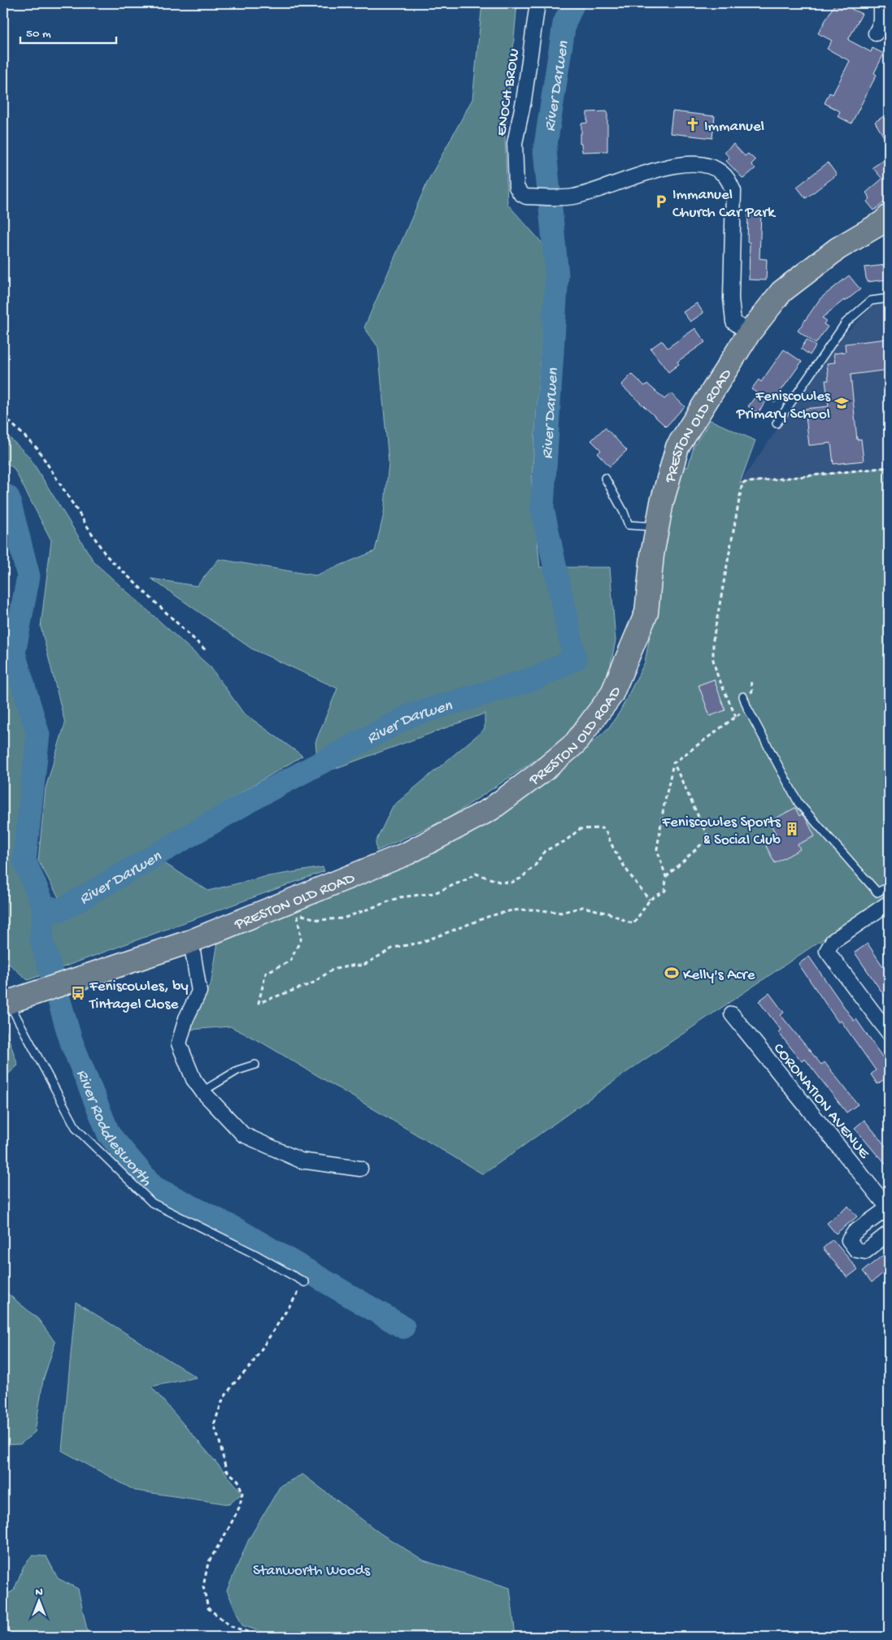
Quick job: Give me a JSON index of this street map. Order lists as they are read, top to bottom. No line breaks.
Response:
{"streets":{"main road":["PRESTON OLD ROAD"],"street":["ENOCH BROW","CORONATION AVENUE"]},"crossings":[["ENOCH BROW","PRESTON OLD ROAD"]],"water":["River Darwen","River Roddlesworth"],"parks":["Stanworth Woods"],"places":{"church":["Immanuel"],"parking":["Immanuel Church Car Park"],"school or university":["Feniscowles Primary School"],"building":["Feniscowles Sports & Social Club"],"sports":["Kelly's Acre"],"bus stop":["Feniscowles, by Tintagel Close"]},"scale_bar":"50 m","north":"top"}
